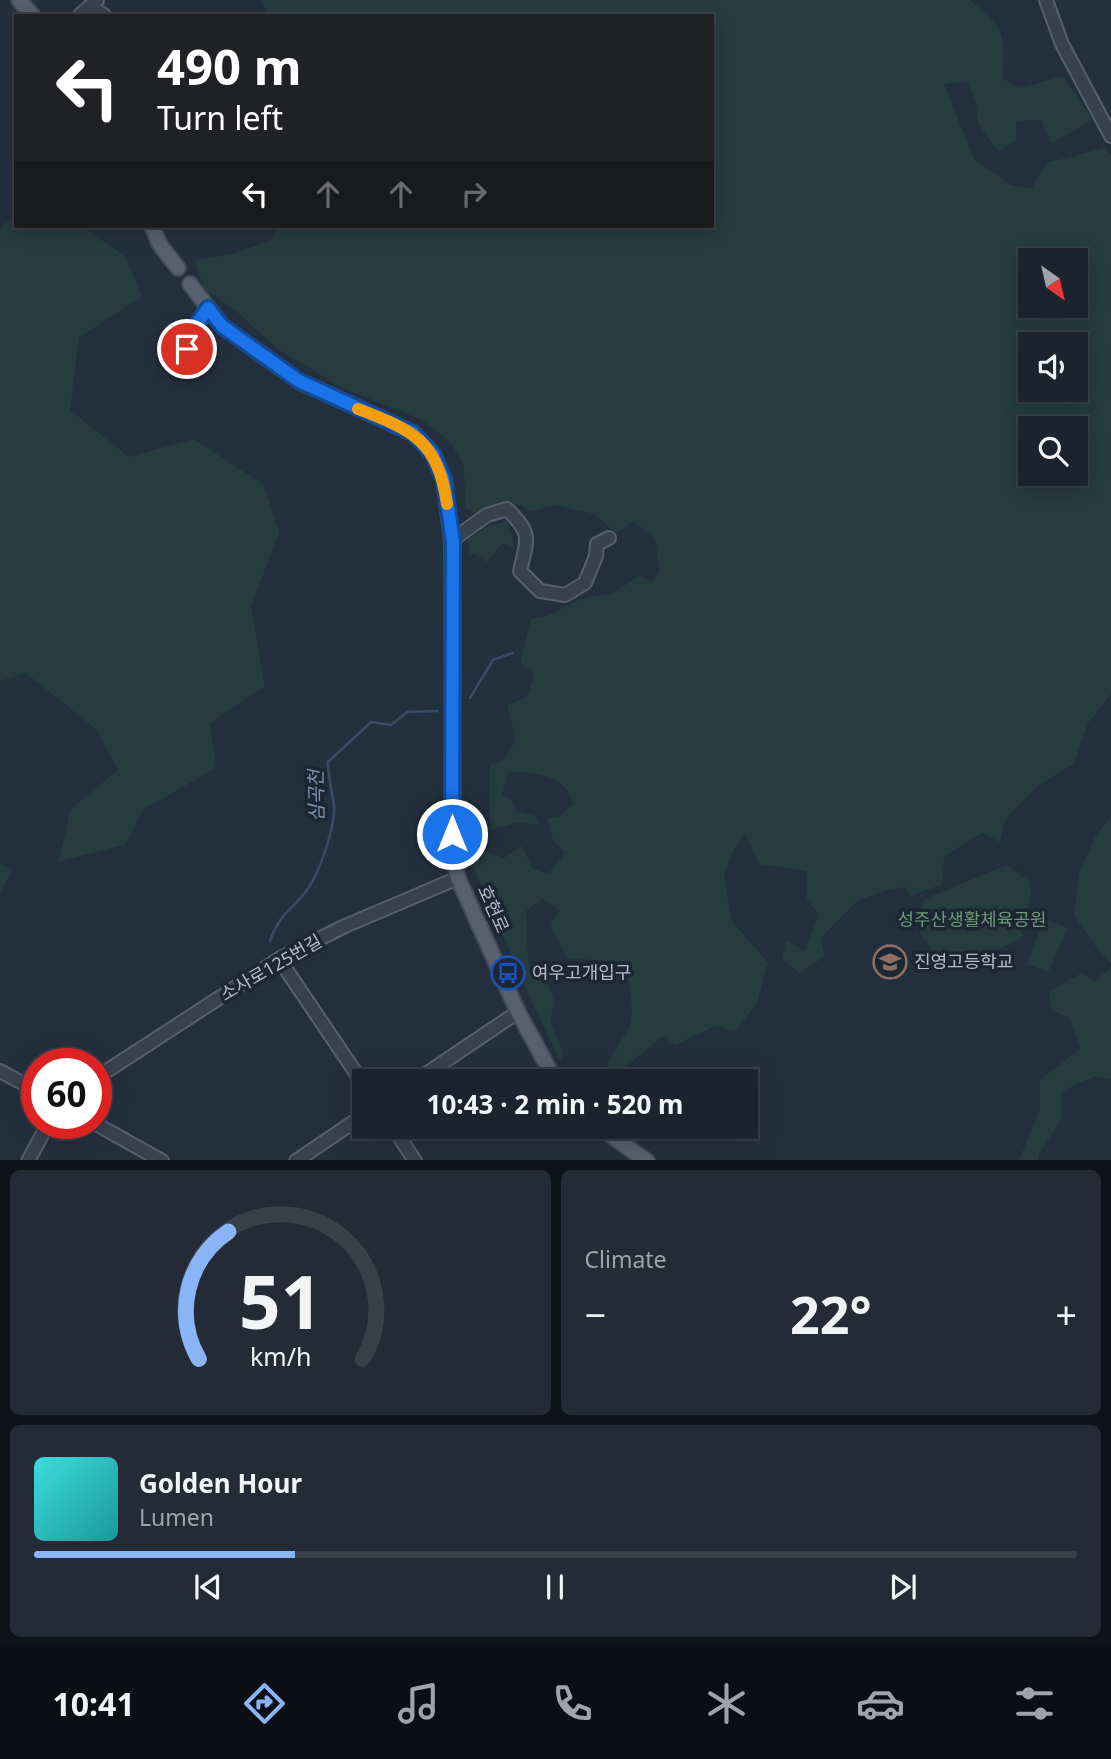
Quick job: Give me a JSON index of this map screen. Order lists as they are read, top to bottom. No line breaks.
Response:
{"streets":{"main road":["호현로"],"street":["소사로125번길"]},"crossings":[["호현로","소사로125번길"]],"water":["심곡천"],"parks":["성주산생활체육공원"],"places":{"school or university":["진영고등학교"],"bus stop":["여우고개입구"]},"north":"bottom right","page":{"turn":["490 m","Turn left"],"limit":"60","trip":"10:43 · 2 min · 520 m","tile":"Climate","heat":["−","22°","+"],"song":["Golden Hour","Lumen"],"tabs":"10:41","gauge":["51","km/h"]}}
